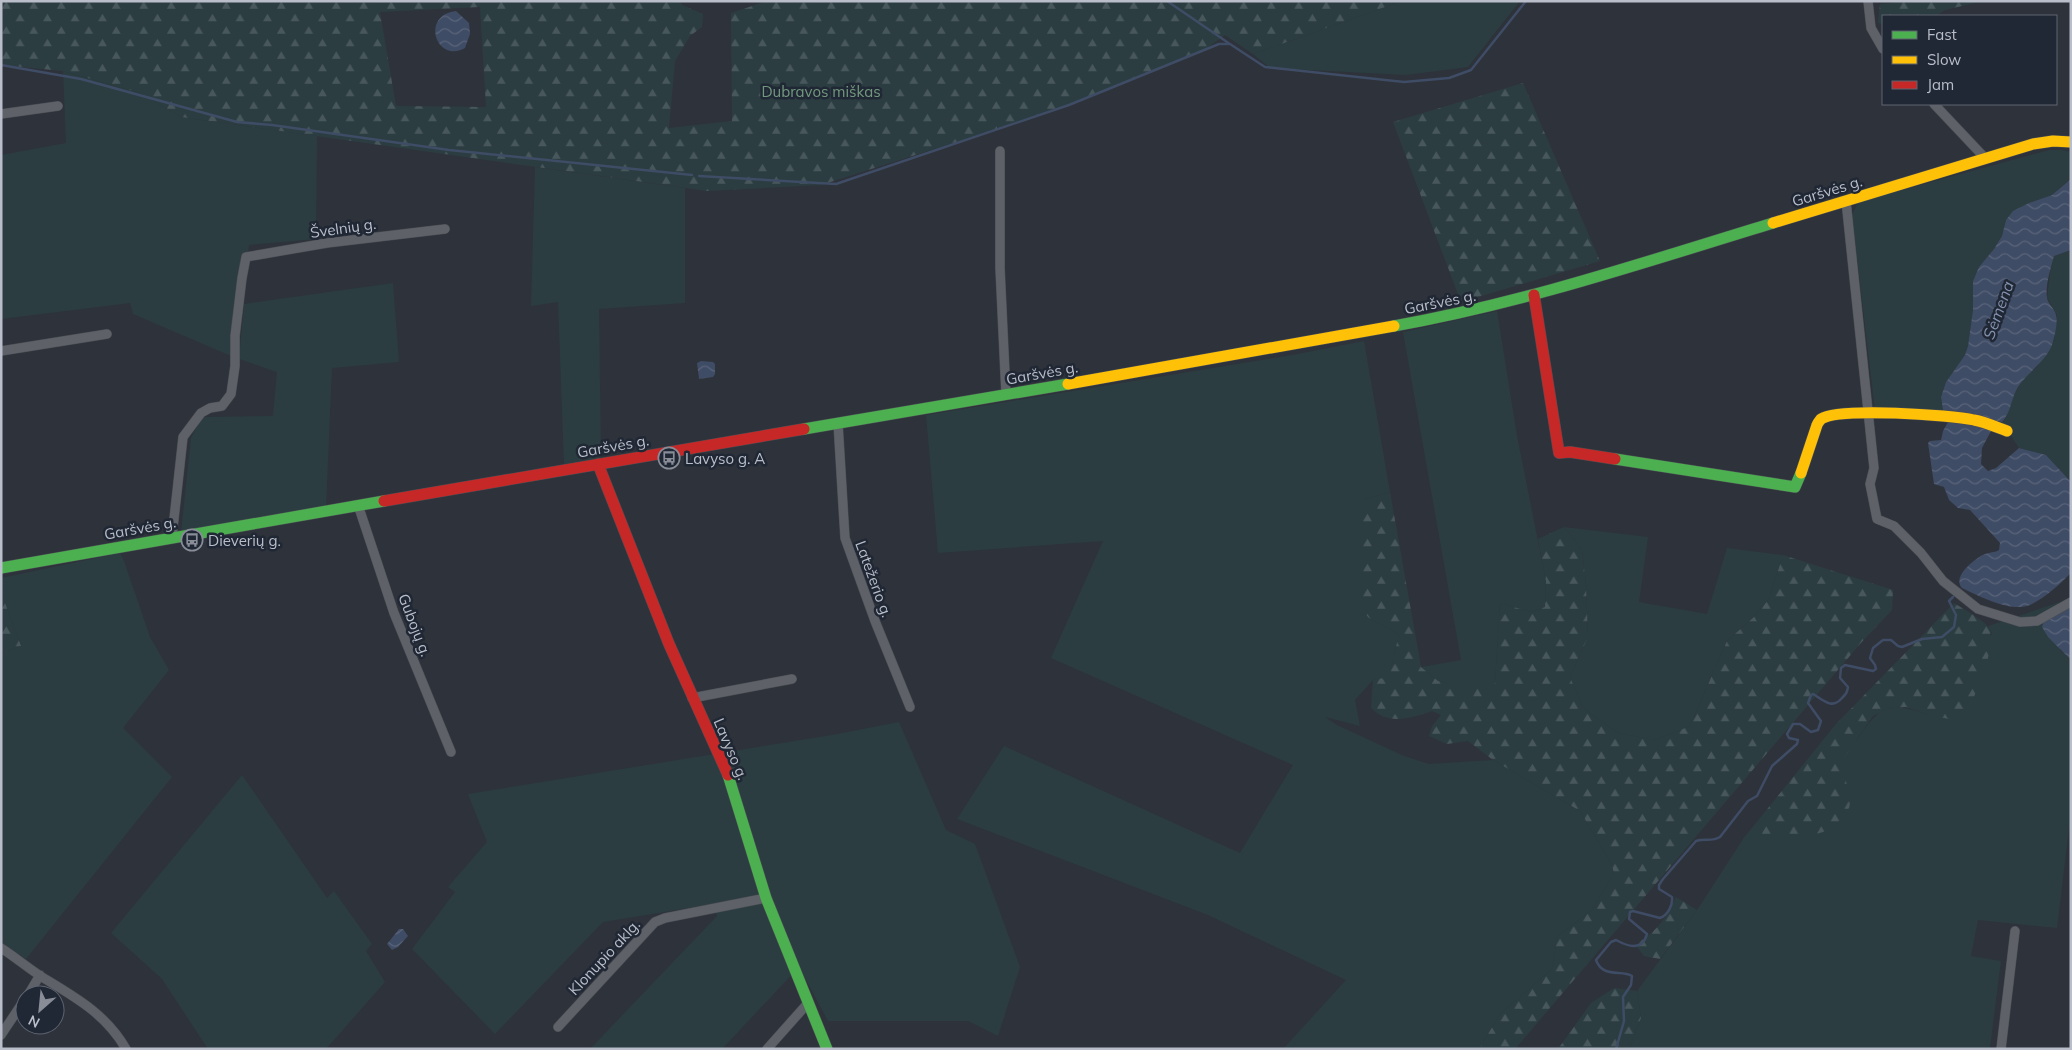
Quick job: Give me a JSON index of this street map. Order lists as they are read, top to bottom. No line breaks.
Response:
{"streets":{"main road":["Garšvės g.","Lavyso g."],"street":["Švelnių g.","Latežerio g.","Gubojų g.","Klonupio aklg."]},"crossings":[["Garšvės g.","Švelnių g."],["Garšvės g.","Latežerio g."],["Garšvės g.","Gubojų g."],["Garšvės g.","Lavyso g."],["Lavyso g.","Klonupio aklg."]],"water":["Sėmena"],"parks":["Dubravos miškas"],"places":{"bus stop":["Lavyso g. A","Dieverių g."]},"legend":["Fast","Slow","Jam"],"north":"bottom left"}
